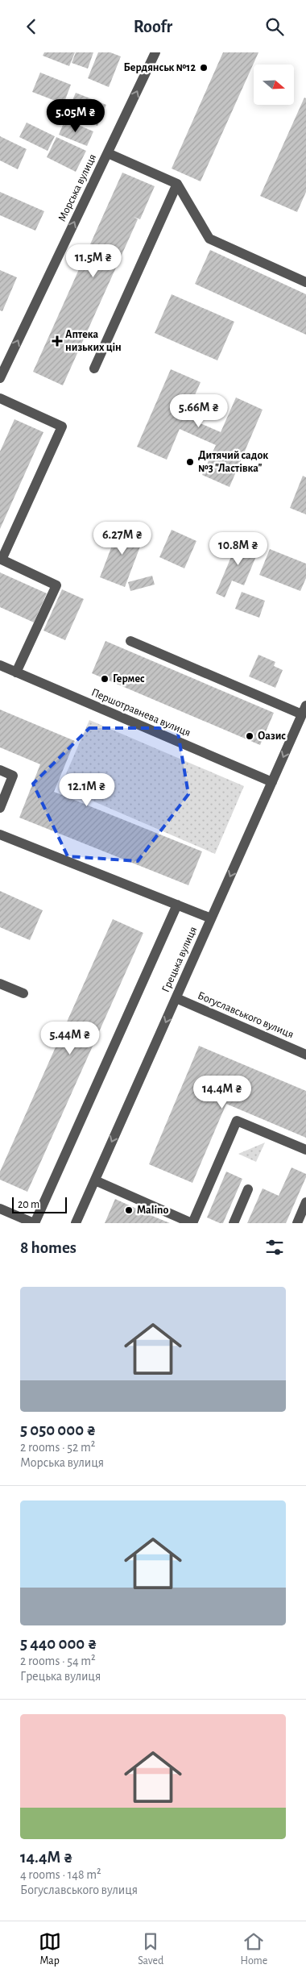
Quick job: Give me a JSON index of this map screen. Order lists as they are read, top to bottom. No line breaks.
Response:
{"streets":{"street":["Морська вулиця","Першотравнева вулиця","Грецька вулиця","Богуславського вулиця"]},"crossings":[["Першотравнева вулиця","Грецька вулиця"],["Грецька вулиця","Богуславського вулиця"]],"places":{"other":["Бердянськ №12","Дитячий садок №3 \"Ластівка\"","Гермес","Оазис","Malino"],"health":["Аптека низьких цін"]},"scale_bar":"20 m","north":"right","page":{"header":"Roofr","price":["5.05M ₴","11.5M ₴","5.66M ₴","6.27M ₴","10.8M ₴","12.1M ₴","5.44M ₴","14.4M ₴"],"scale":"20 m","heading":"8 homes","list":[{"name":"5 050 000 ₴","note":"2 rooms · 52 m² · Морська вулиця"},{"name":"5 440 000 ₴","note":"2 rooms · 54 m² · Грецька вулиця"},{"name":"14.4M ₴","note":"4 rooms · 148 m² · Богуславського вулиця"}],"tabs":["Map","Saved","Home"]}}
